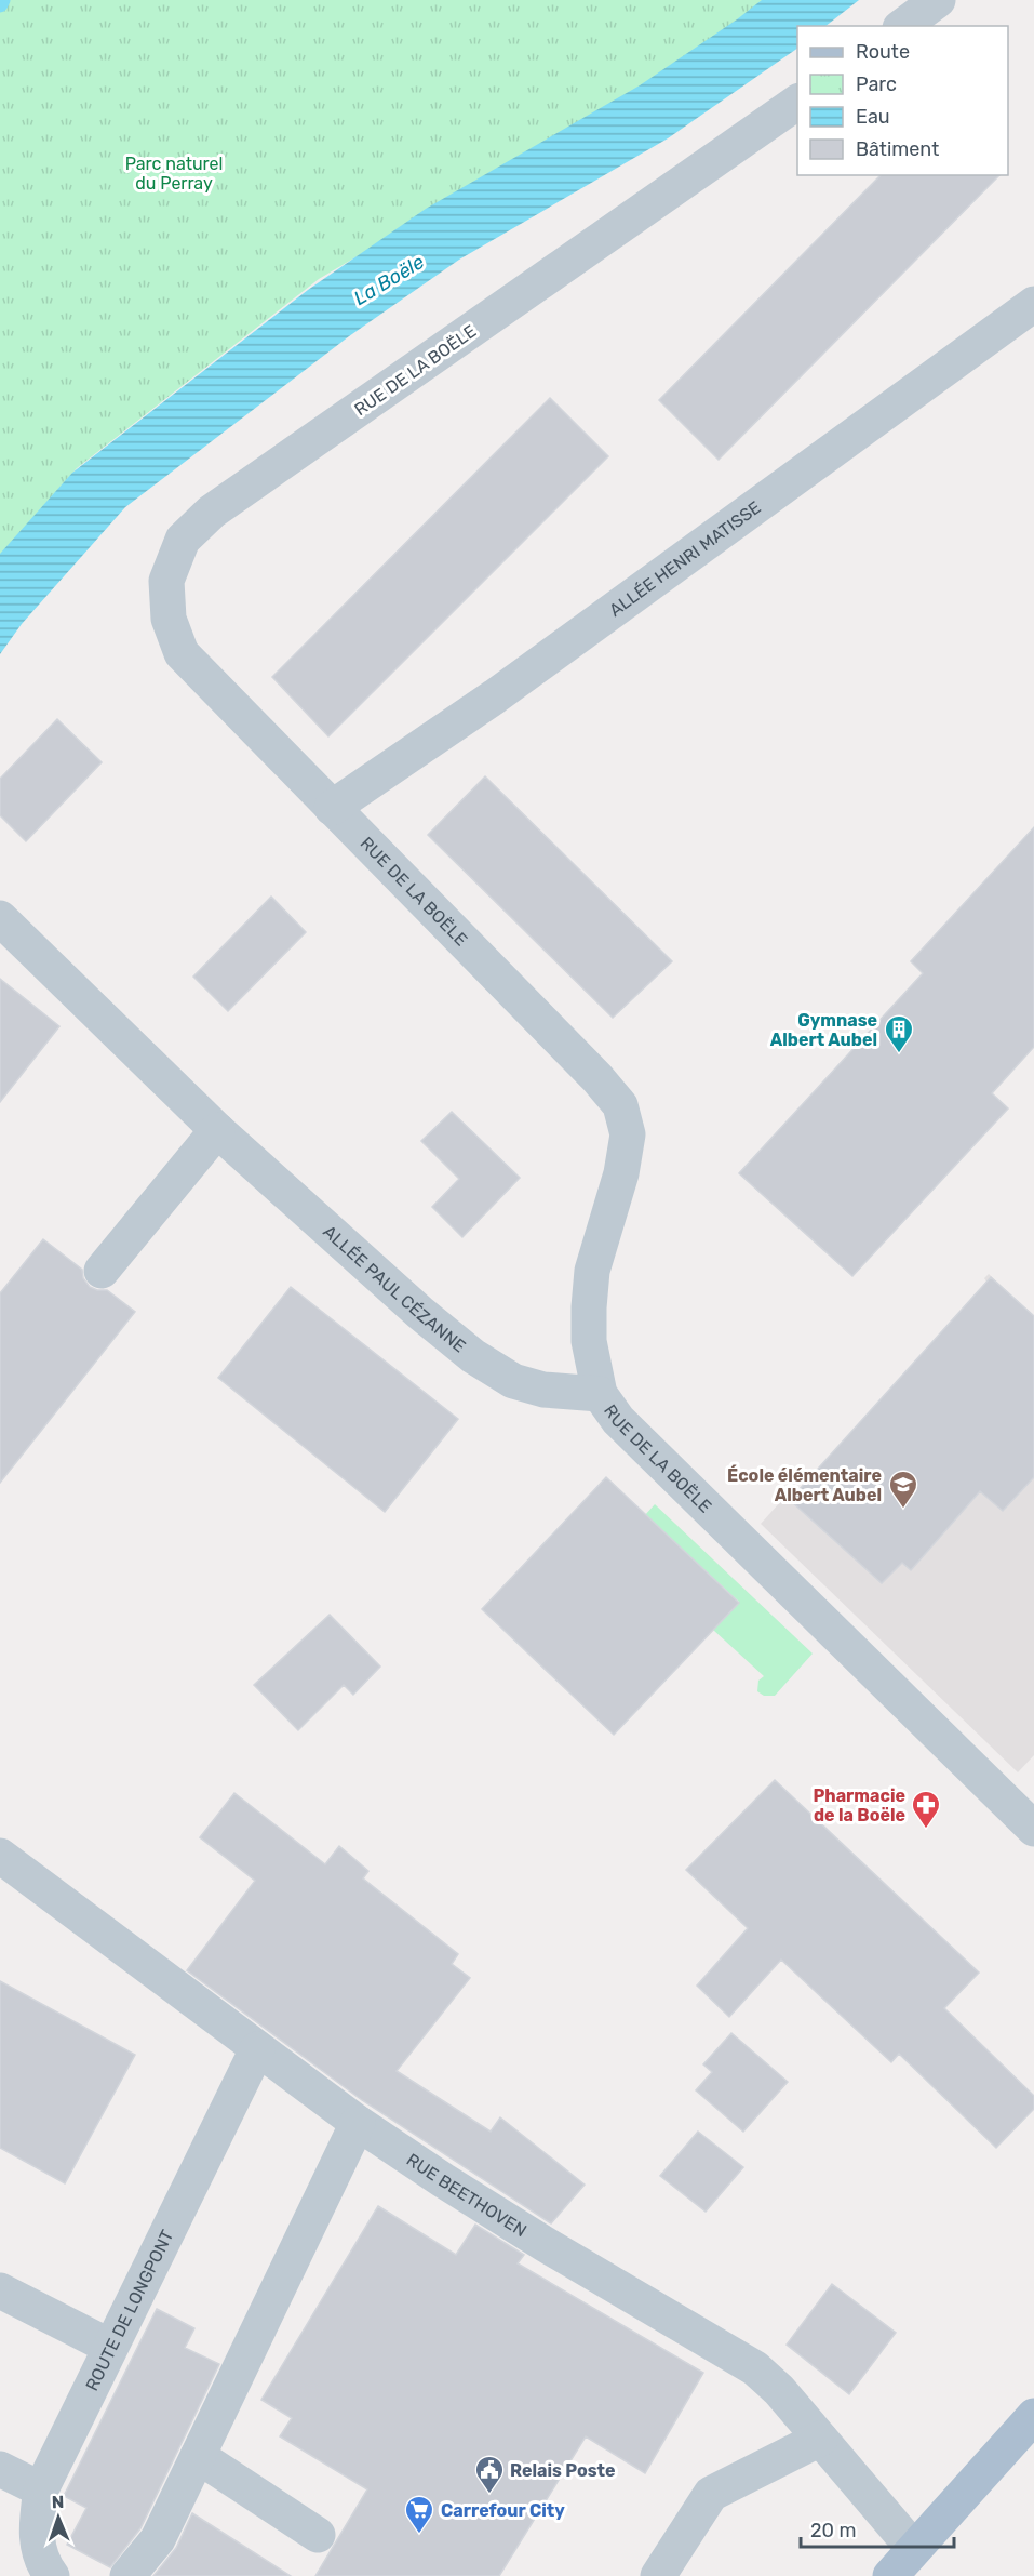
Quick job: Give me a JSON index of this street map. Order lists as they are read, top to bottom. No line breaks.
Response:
{"streets":{"street":["RUE DE LA BOËLE","ALLÉE HENRI MATISSE","ALLÉE PAUL CÉZANNE","RUE BEETHOVEN","ROUTE DE LONGPONT"]},"crossings":[["RUE DE LA BOËLE","ALLÉE HENRI MATISSE"],["RUE DE LA BOËLE","ALLÉE PAUL CÉZANNE"],["RUE BEETHOVEN","ROUTE DE LONGPONT"]],"water":["La Boële"],"parks":["Parc naturel du Perray"],"places":{"building":["Gymnase Albert Aubel"],"school or university":["École élémentaire Albert Aubel"],"pharmacy":["Pharmacie de la Boële"],"public building":["Relais Poste"],"supermarket":["Carrefour City"]},"legend":["Route","Parc","Eau","Bâtiment"],"scale_bar":"20 m","north":"top"}
